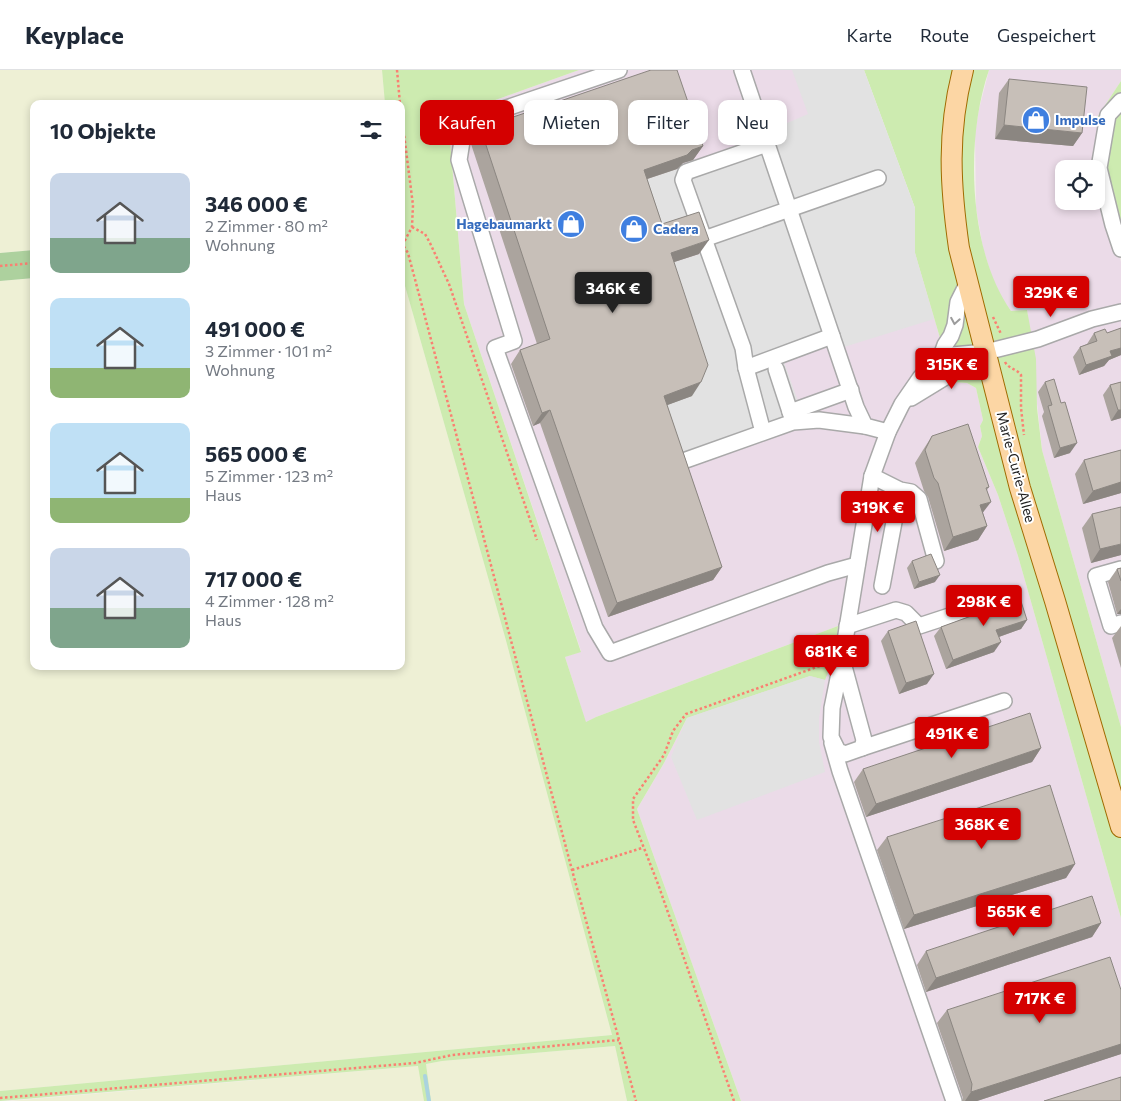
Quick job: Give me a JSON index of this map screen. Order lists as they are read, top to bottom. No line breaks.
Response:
{"streets":{"main road":["Marie-Curie-Allee"]},"places":{"shop":["Impulse","Hagebaumarkt","Cadera"]},"page":{"header":"Keyplace","nav":["Karte","Route","Gespeichert"],"chip":["Kaufen","Mieten","Filter","Neu"],"heading":"10 Objekte","list":[{"name":"346 000 €","note":"2 Zimmer · 80 m² · Wohnung"},{"name":"491 000 €","note":"3 Zimmer · 101 m² · Wohnung"},{"name":"565 000 €","note":"5 Zimmer · 123 m² · Haus"},{"name":"717 000 €","note":"4 Zimmer · 128 m² · Haus"}],"price":["346K €","329K €","315K €","319K €","298K €","681K €","491K €","368K €","565K €","717K €"]}}
